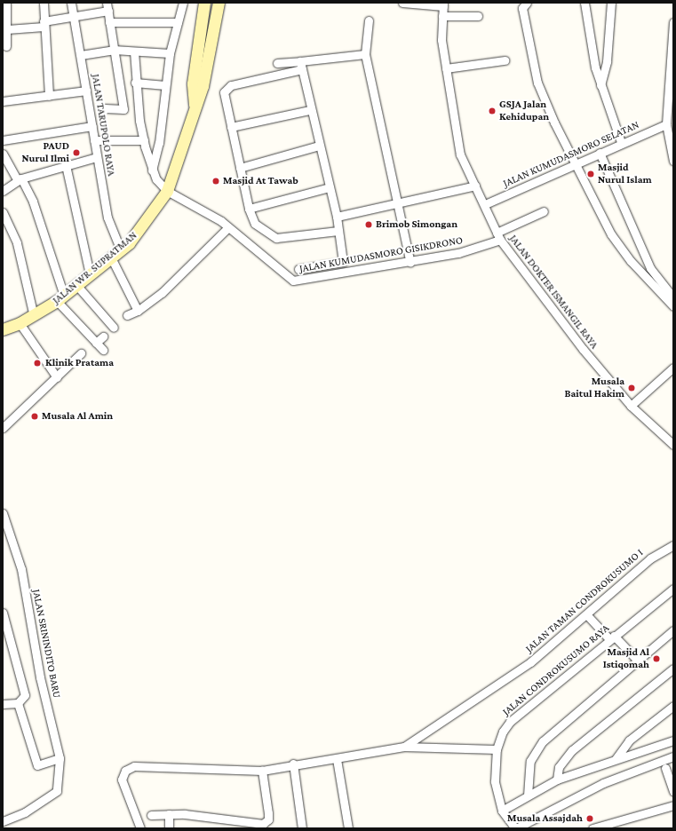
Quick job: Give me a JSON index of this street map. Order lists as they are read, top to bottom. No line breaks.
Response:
{"streets":{"main road":["JALAN WR. SUPRATMAN"],"street":["JALAN TARUPOLO RAYA","JALAN KUMUDASMORO SELATAN","JALAN KUMUDASMORO GISIKDRONO","JALAN DOKTER ISMANGIL RAYA","JALAN TAMAN CONDROKUSUMO I","JALAN SRININDITO BARU","JALAN CONDROKUSUMO RAYA"]},"crossings":[["JALAN TARUPOLO RAYA","JALAN WR. SUPRATMAN"],["JALAN KUMUDASMORO SELATAN","JALAN DOKTER ISMANGIL RAYA"],["JALAN KUMUDASMORO GISIKDRONO","JALAN WR. SUPRATMAN"],["JALAN KUMUDASMORO GISIKDRONO","JALAN DOKTER ISMANGIL RAYA"]],"places":["GSJA Jalan Kehidupan","PAUD Nurul Ilmi","Masjid Nurul Islam","Masjid At Tawab","Brimob Simongan","Klinik Pratama","Musala Baitul Hakim","Musala Al Amin","Masjid Al Istiqomah","Musala Assajdah"]}
